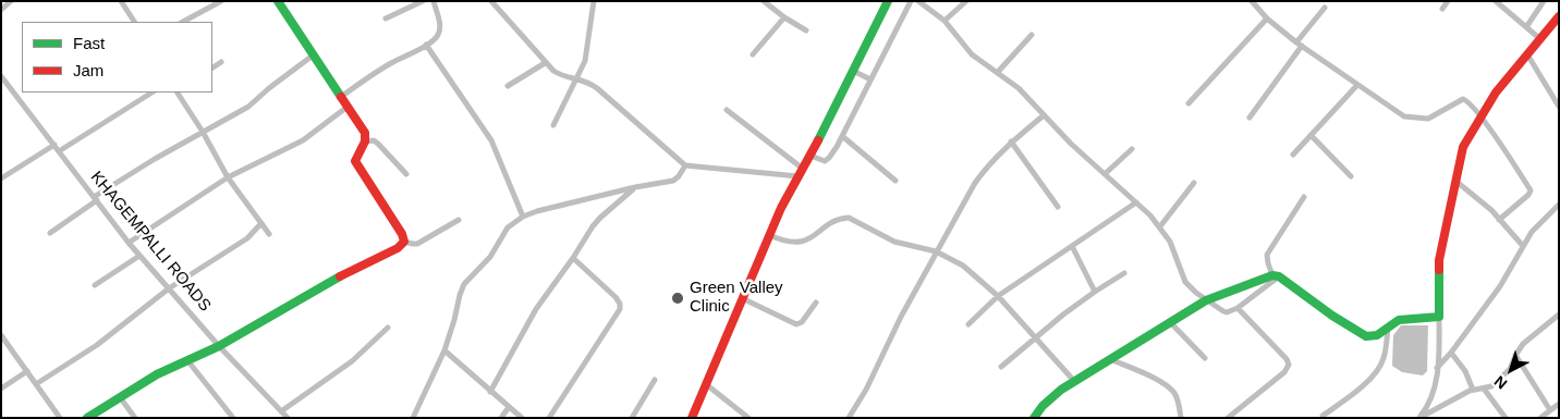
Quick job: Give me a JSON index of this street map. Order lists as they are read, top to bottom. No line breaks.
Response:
{"streets":{"street":["KHAGEMPALLI ROADS"]},"places":["Green Valley Clinic"],"legend":["Fast","Jam"],"north":"bottom left"}
